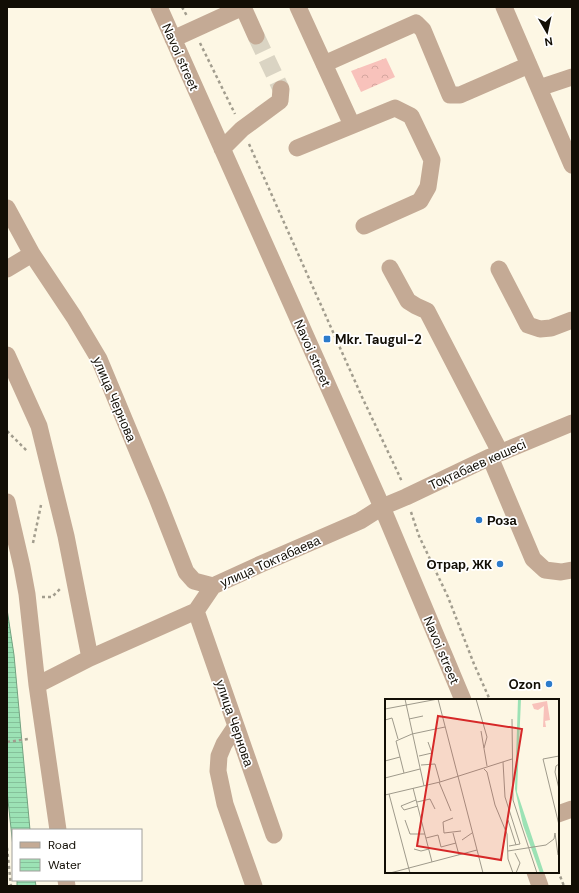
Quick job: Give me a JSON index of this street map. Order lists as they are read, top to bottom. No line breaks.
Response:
{"streets":{"street":["Navoi street","улица Чернова","Тоқтабаев көшесі","улица Токтабаева"]},"crossings":[["Navoi street","Тоқтабаев көшесі"],["Navoi street","улица Токтабаева"],["улица Чернова","улица Токтабаева"],["Тоқтабаев көшесі","улица Токтабаева"]],"places":{"transit":["Mkr. Taugul-2"],"other":["Роза","Отрар, ЖК","Ozon"]},"legend":["Road","Water"],"north":"bottom"}
